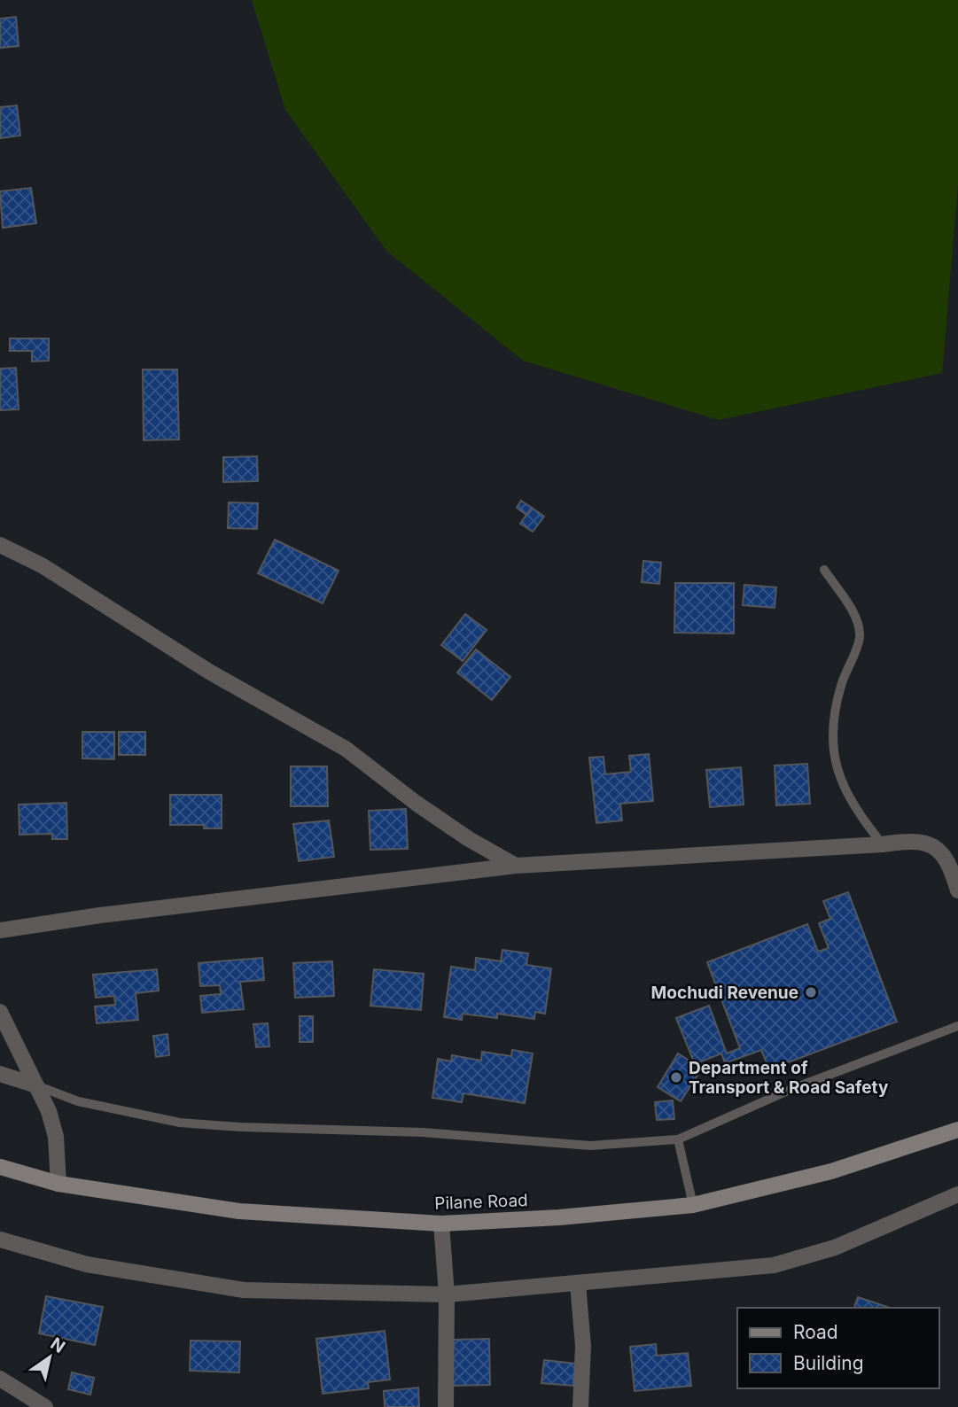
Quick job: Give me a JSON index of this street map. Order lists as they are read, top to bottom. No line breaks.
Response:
{"streets":{"main road":["Pilane Road"]},"places":["Mochudi Revenue","Department of Transport & Road Safety"],"legend":["Road","Building"],"north":"top right"}
